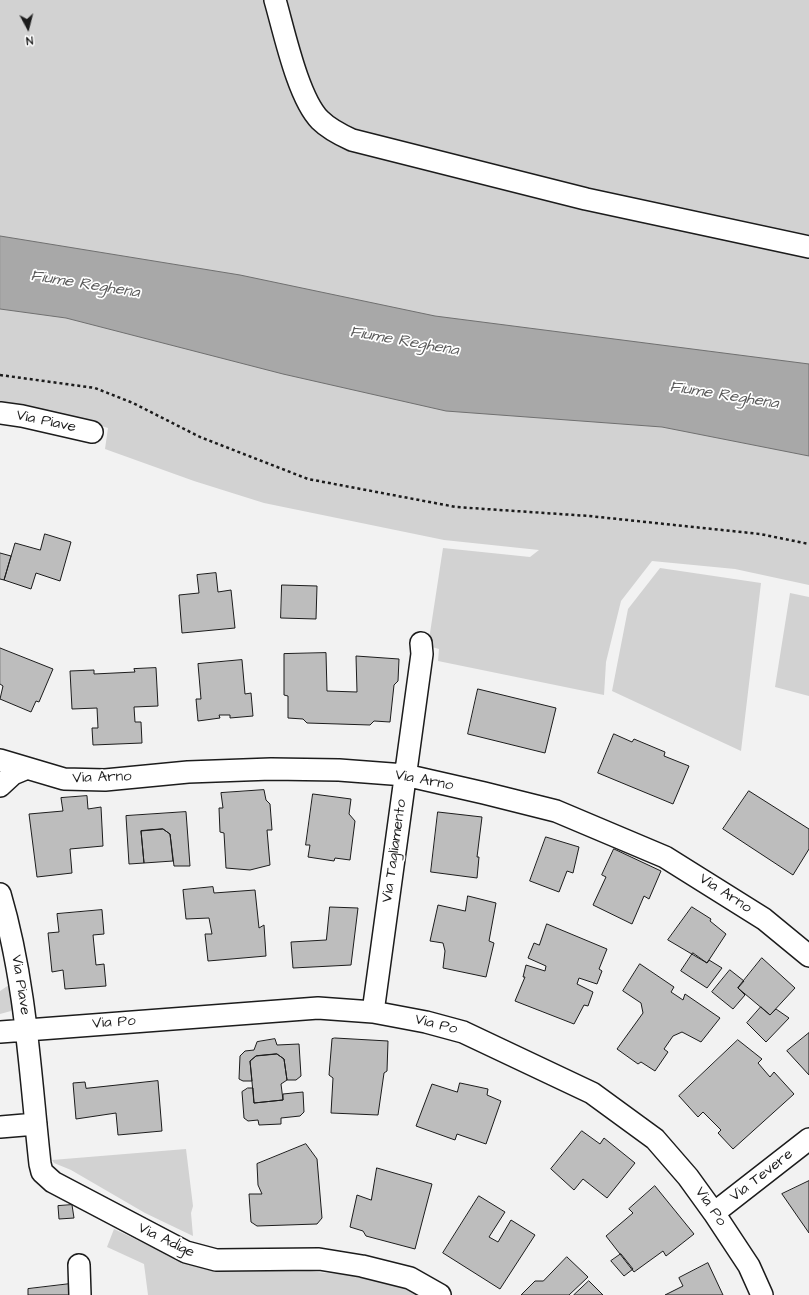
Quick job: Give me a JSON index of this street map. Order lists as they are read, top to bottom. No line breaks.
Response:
{"streets":{"street":["Via Piave","Via Arno","Via Tagliamento","Via Po","Via Tevere","Via Adige"]},"crossings":[["Via Piave","Via Po"],["Via Piave","Via Adige"],["Via Arno","Via Tagliamento"],["Via Tagliamento","Via Po"],["Via Po","Via Tevere"],["Via Po","Via Adige"]],"water":["Fiume Reghena"],"north":"bottom"}
